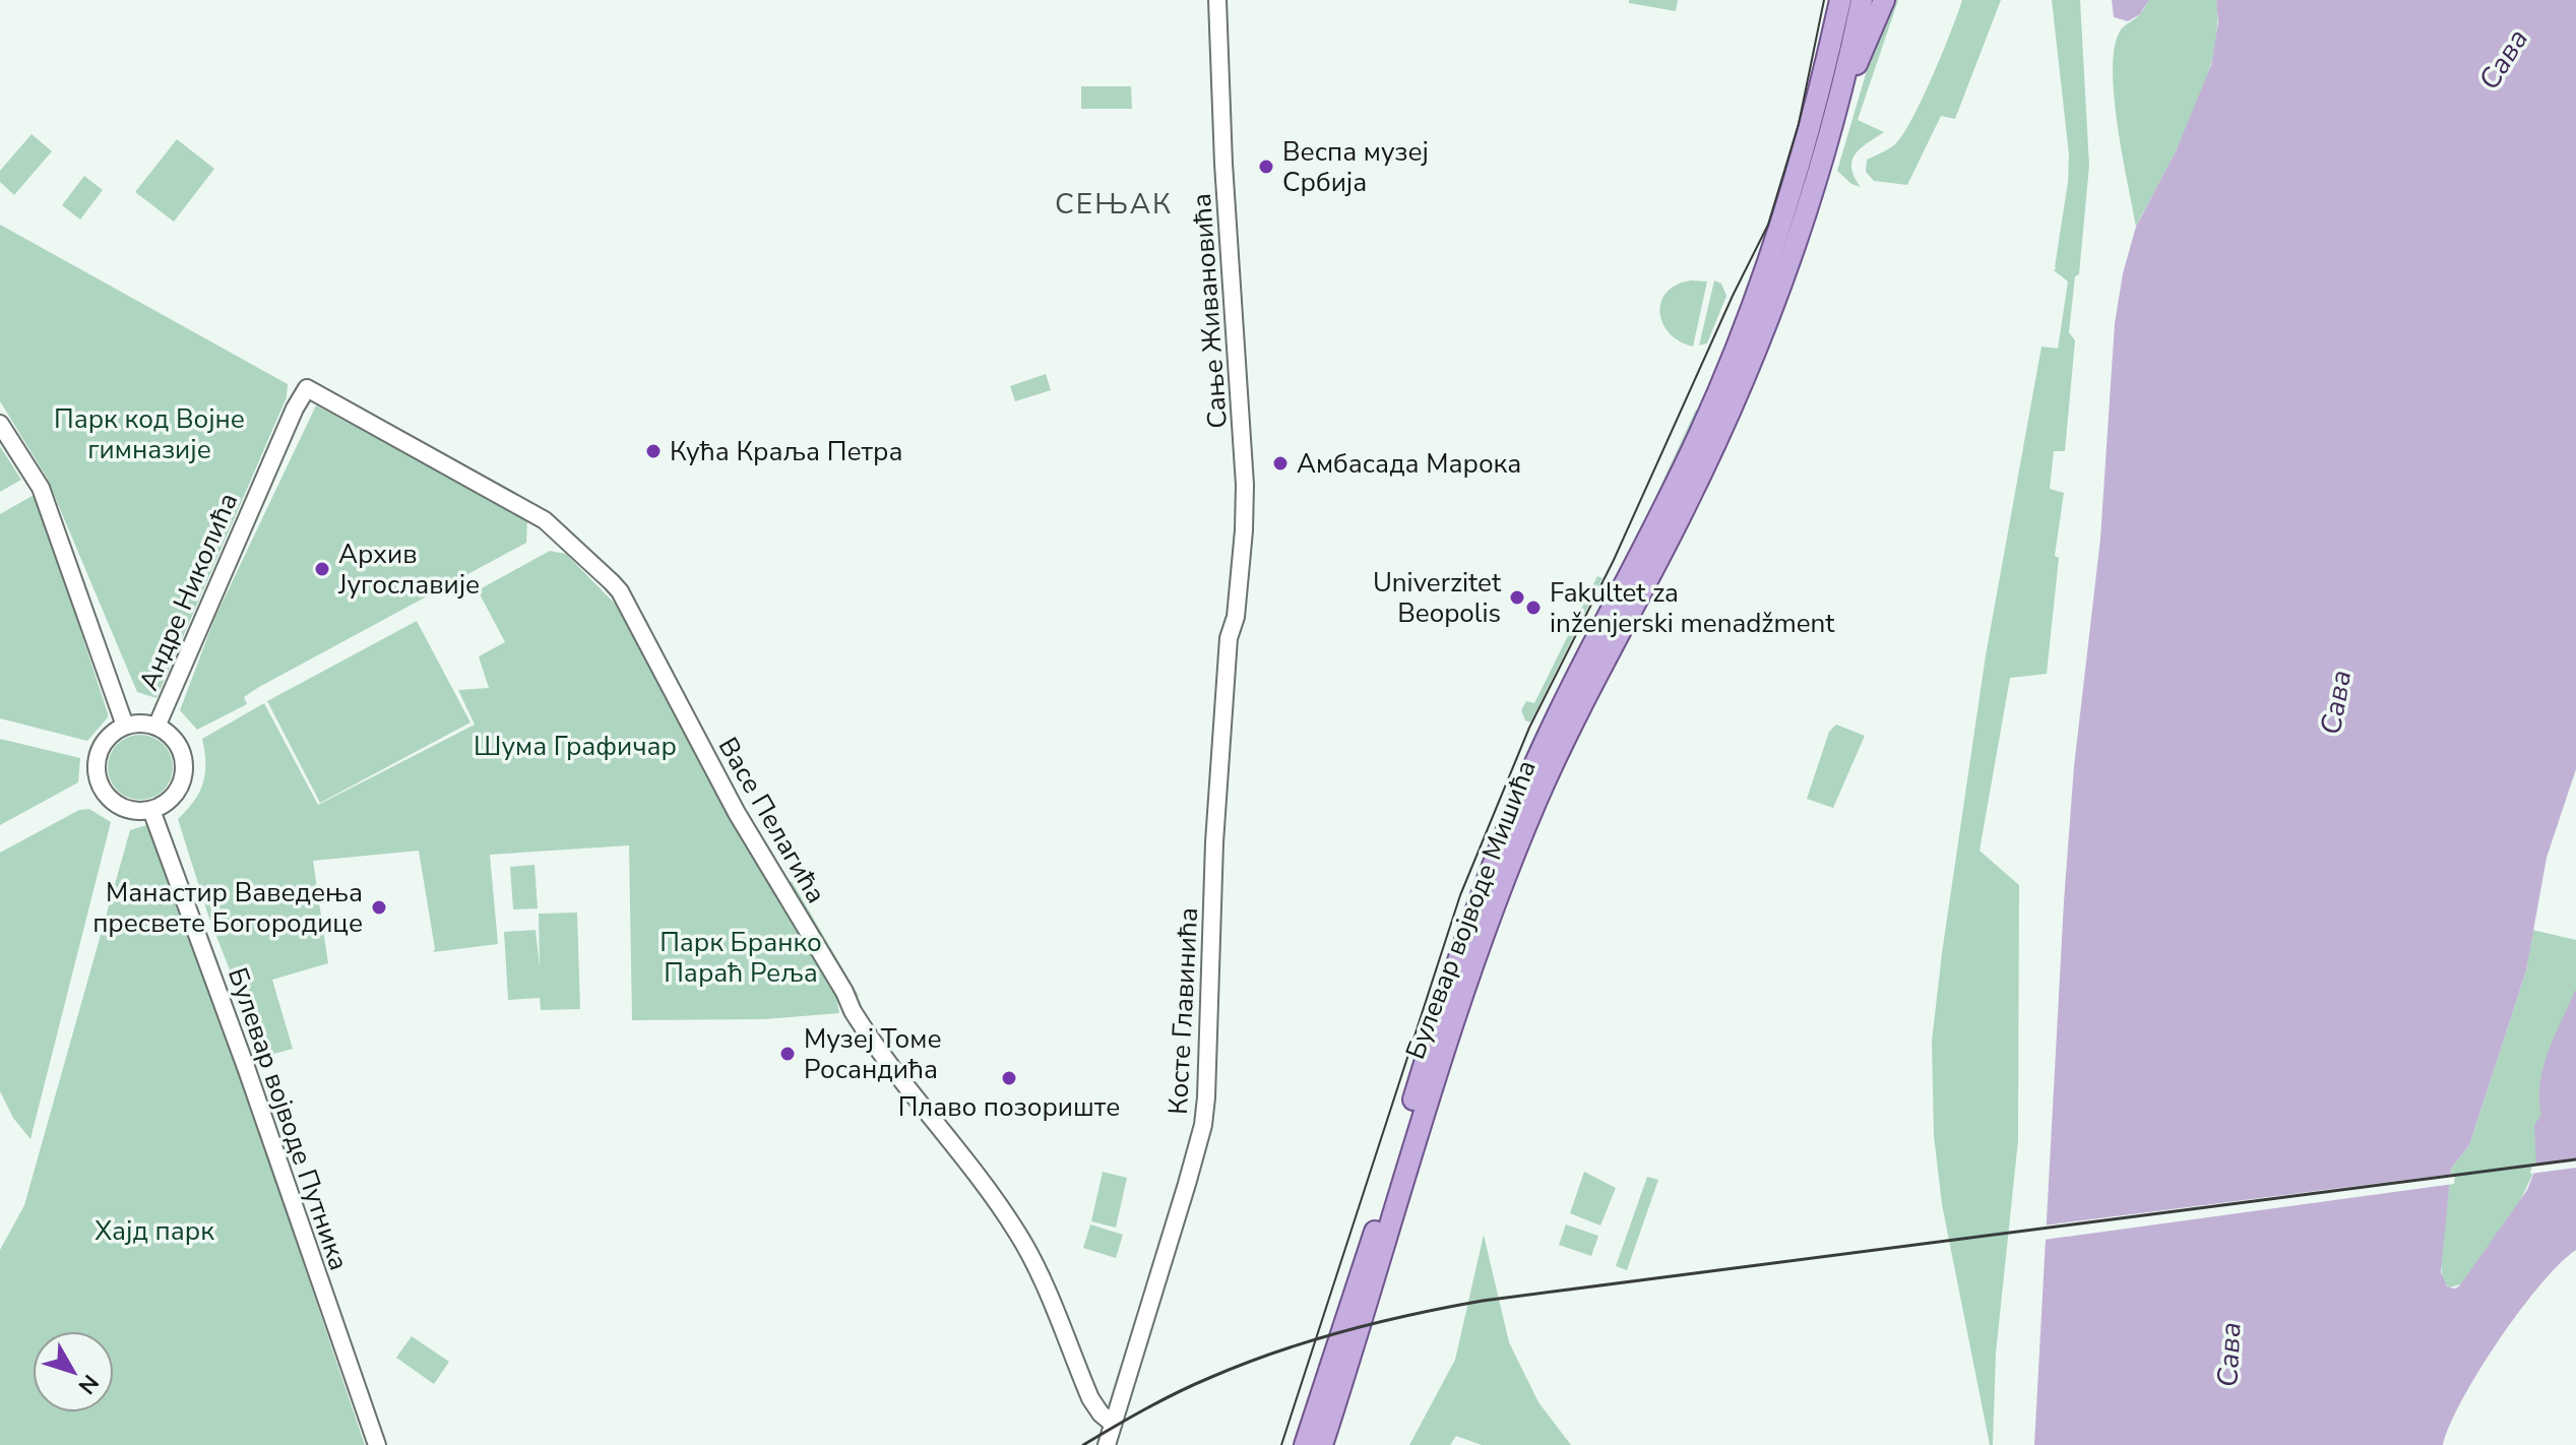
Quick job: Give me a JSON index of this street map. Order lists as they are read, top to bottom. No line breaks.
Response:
{"streets":{"main road":["Булевар војводе Мишића"],"street":["Сање Живановића","Андре Николића","Васе Пелагића","Косте Главинића","Булевар војводе Путника"]},"crossings":[["Сање Живановића","Косте Главинића"],["Андре Николића","Васе Пелагића"],["Андре Николића","Булевар војводе Путника"],["Васе Пелагића","Косте Главинића"]],"districts":["СЕЊАК"],"water":["Сава"],"parks":["Парк код Војне гимназије","Шума Графичар","Парк Бранко Параћ Реља","Хајд парк"],"places":["Веспа музеј Србија","Кућа Краља Петра","Амбасада Марока","Архив Југославије","Univerzitet Beopolis","Fakultet za inženjerski menadžment","Манастир Ваведења пресвете Богородице","Музеј Томе Росандића","Плаво позориште"],"north":"bottom right"}
